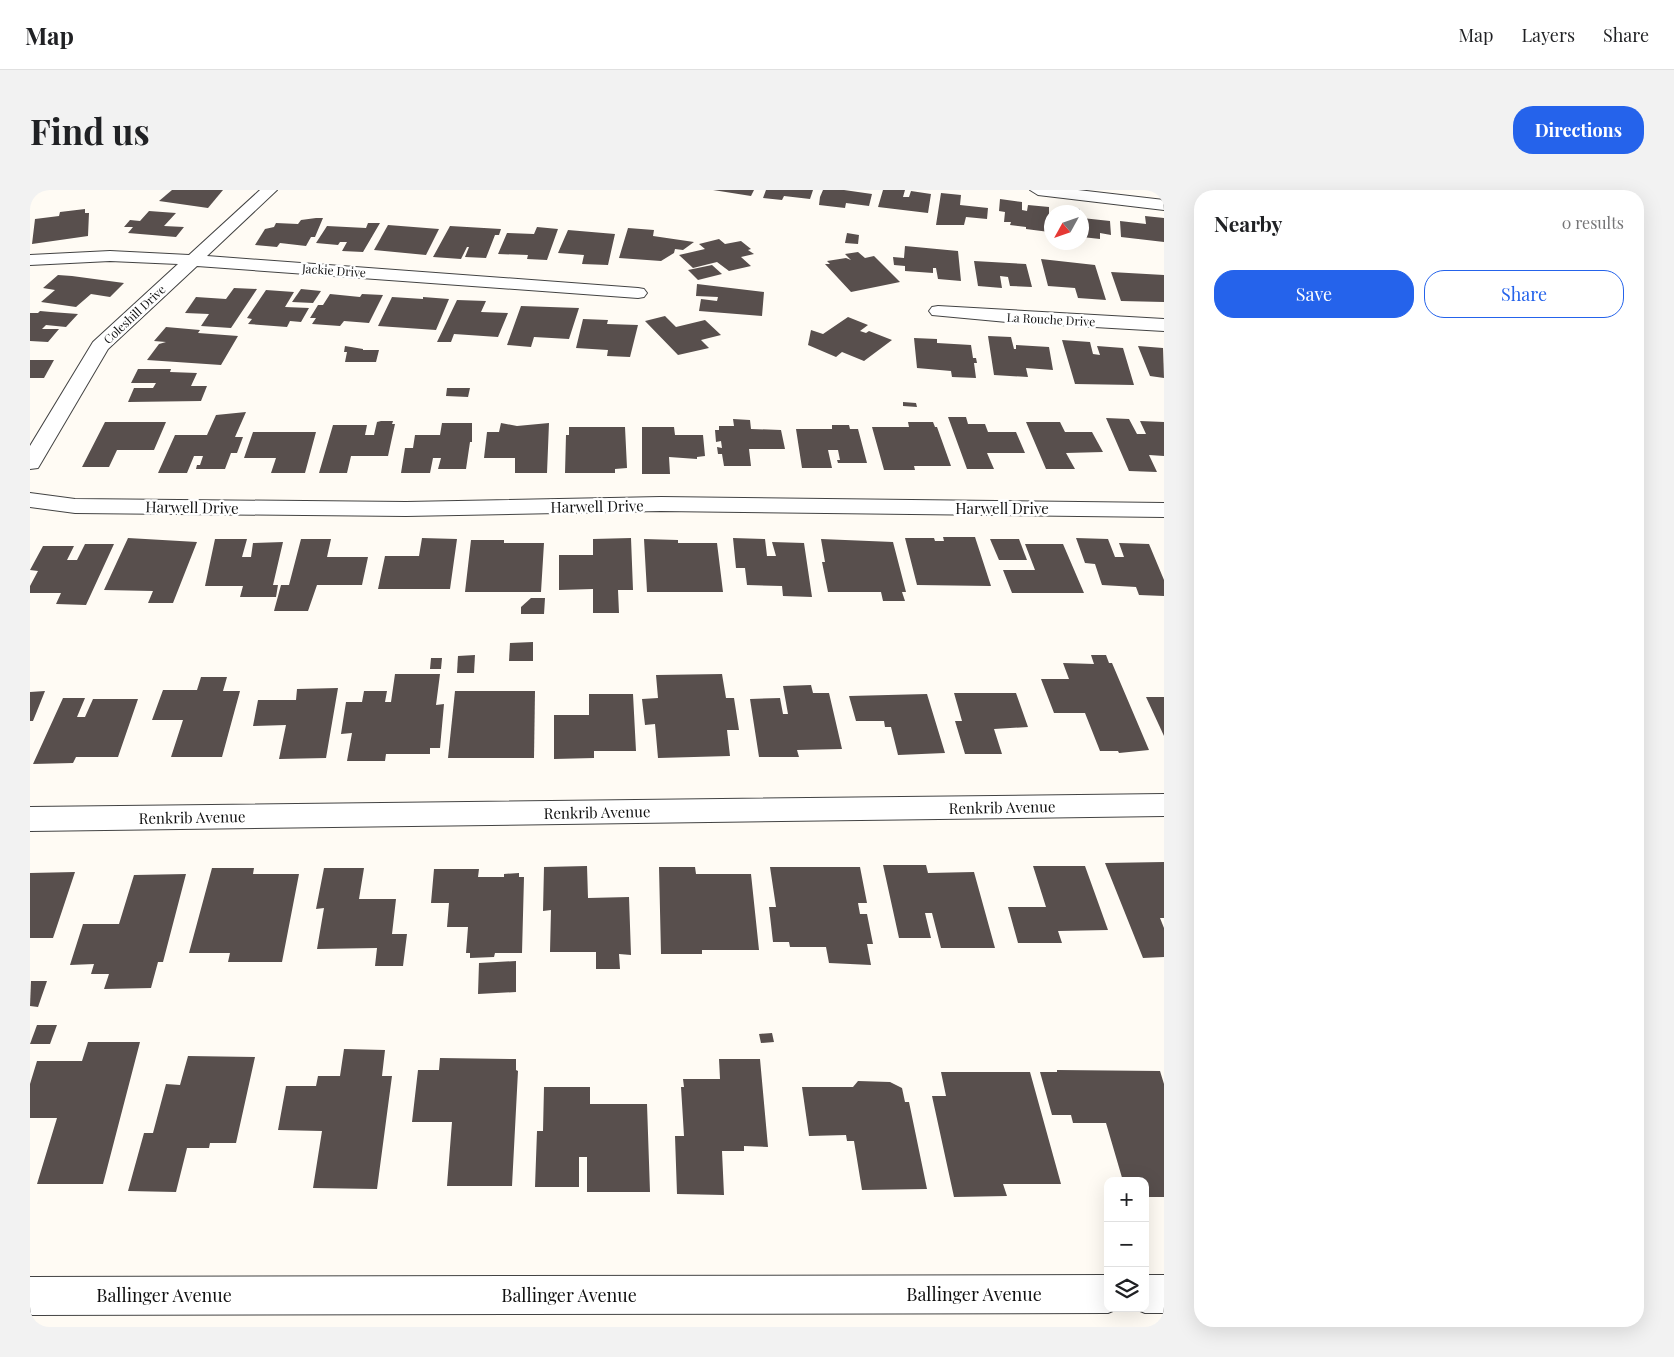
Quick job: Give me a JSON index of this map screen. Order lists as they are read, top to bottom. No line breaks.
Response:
{"streets":{"street":["Jackie Drive","Coleshill Drive","La Rouche Drive","Harwell Drive","Renkrib Avenue","Ballinger Avenue"]},"crossings":[["Jackie Drive","Coleshill Drive"]],"north":"bottom left","page":{"header":"Map","nav":["Map","Layers","Share"],"buttons":["Directions",["Save","Share"]],"title":"Find us","heading":["Nearby","0 results"],"map_buttons":["+","−"]}}
